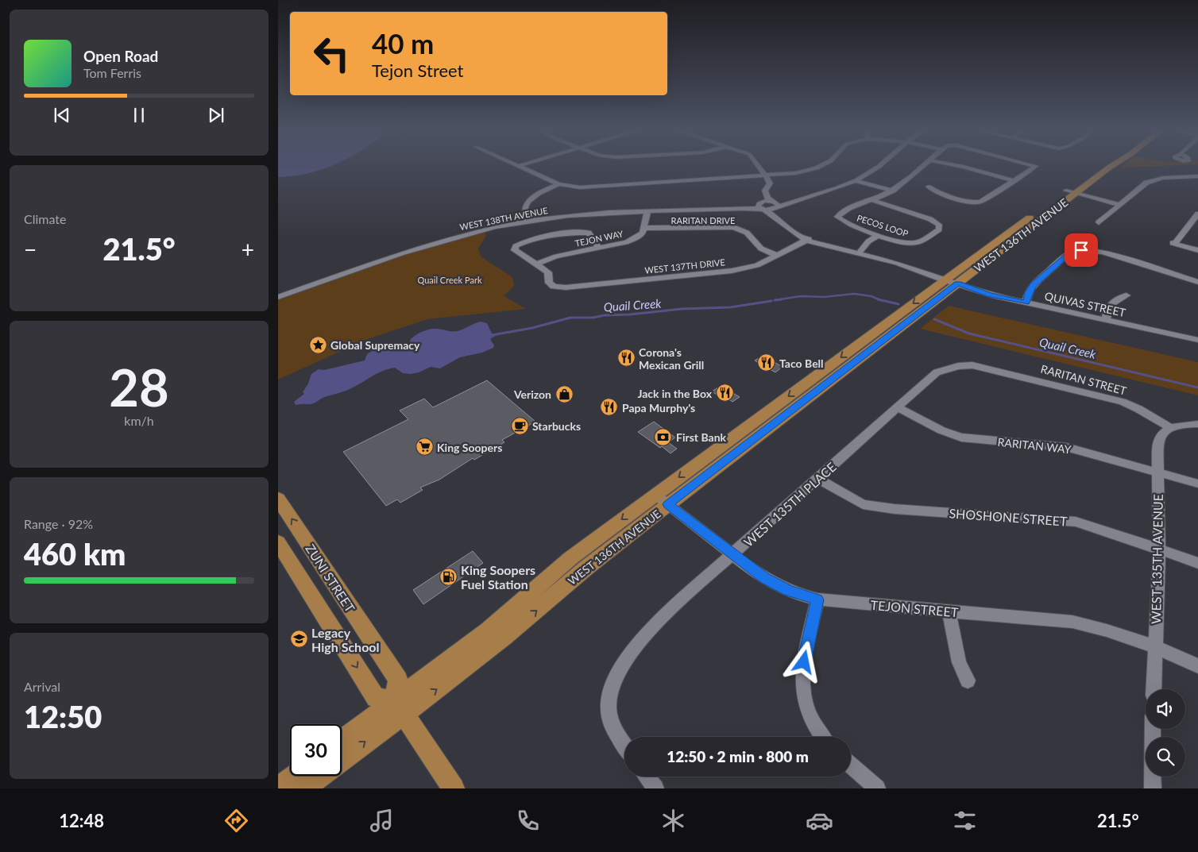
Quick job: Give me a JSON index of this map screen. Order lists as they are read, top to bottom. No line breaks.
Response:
{"streets":{"main road":["WEST 136TH AVENUE","ZUNI STREET"],"street":["WEST 138TH AVENUE","RARITAN DRIVE","PECOS LOOP","TEJON WAY","WEST 137TH DRIVE","QUIVAS STREET","RARITAN STREET","RARITAN WAY","WEST 135TH PLACE","SHOSHONE STREET","WEST 135TH AVENUE","TEJON STREET"]},"crossings":[["WEST 138TH AVENUE","QUIVAS STREET"],["RARITAN DRIVE","TEJON WAY"],["RARITAN DRIVE","WEST 137TH DRIVE"],["WEST 136TH AVENUE","QUIVAS STREET"],["WEST 136TH AVENUE","ZUNI STREET"],["WEST 136TH AVENUE","TEJON STREET"],["TEJON WAY","WEST 137TH DRIVE"],["WEST 137TH DRIVE","QUIVAS STREET"],["RARITAN STREET","WEST 135TH PLACE"],["RARITAN STREET","WEST 135TH AVENUE"],["RARITAN WAY","WEST 135TH PLACE"],["RARITAN WAY","WEST 135TH AVENUE"],["WEST 135TH PLACE","SHOSHONE STREET"],["WEST 135TH PLACE","TEJON STREET"],["SHOSHONE STREET","WEST 135TH AVENUE"],["WEST 135TH AVENUE","TEJON STREET"]],"water":["Quail Creek"],"parks":["Quail Creek Park"],"places":{"place":["Global Supremacy"],"restaurant":["Corona's Mexican Grill","Taco Bell","Jack in the Box","Papa Murphy's"],"shop":["Verizon"],"cafe":["Starbucks"],"bank":["First Bank"],"supermarket":["King Soopers"],"fuel station":["King Soopers Fuel Station"],"school or university":["Legacy High School"]},"page":{"turn":["40 m","Tejon Street"],"song":["Open Road","Tom Ferris"],"tile":["Climate",["28","km/h"],["Range · 92%","460 km"],["Arrival","12:50"]],"heat":["−","21.5°","+"],"limit":"30","trip":"12:50 · 2 min · 800 m","tabs":["12:48","21.5°"]}}
